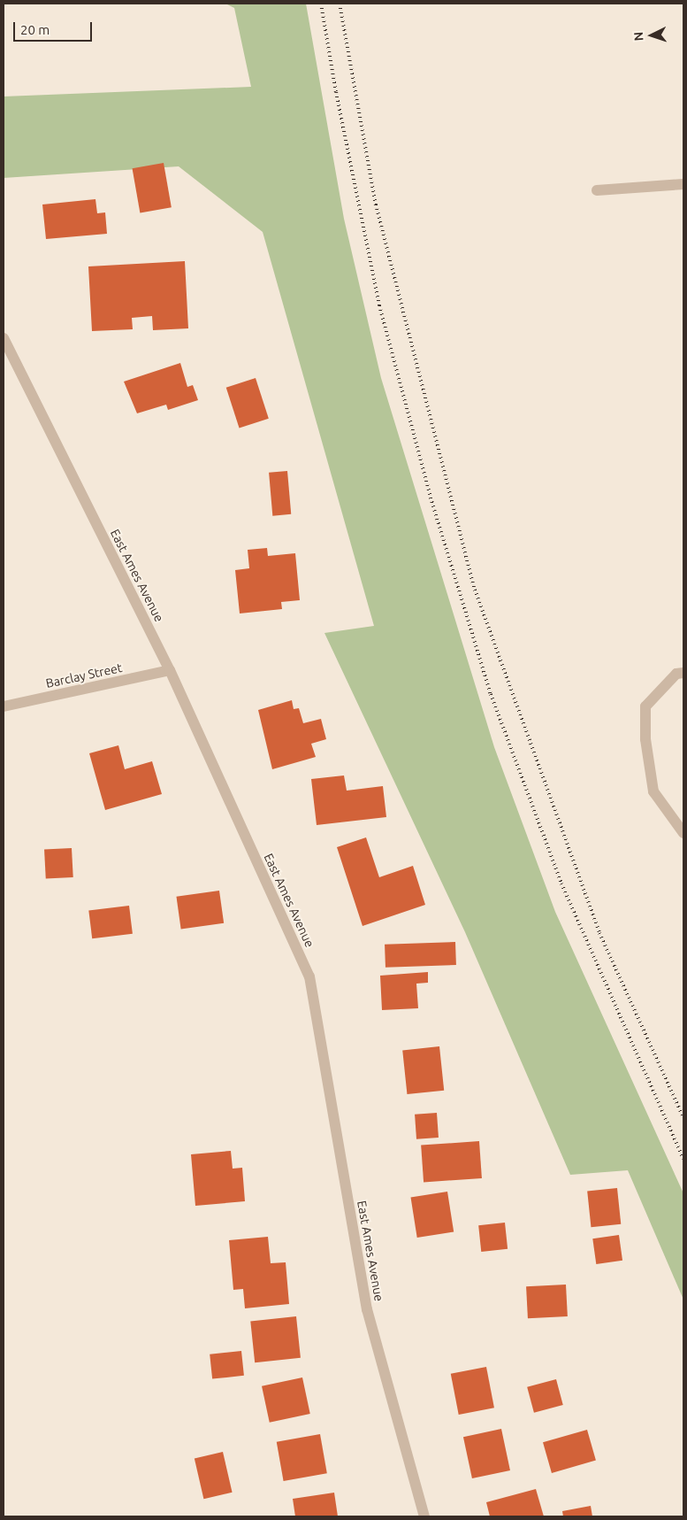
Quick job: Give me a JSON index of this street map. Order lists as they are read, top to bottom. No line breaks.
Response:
{"streets":{"street":["East Ames Avenue","Barclay Street"]},"crossings":[["East Ames Avenue","Barclay Street"]],"scale_bar":"20 m","north":"left"}
